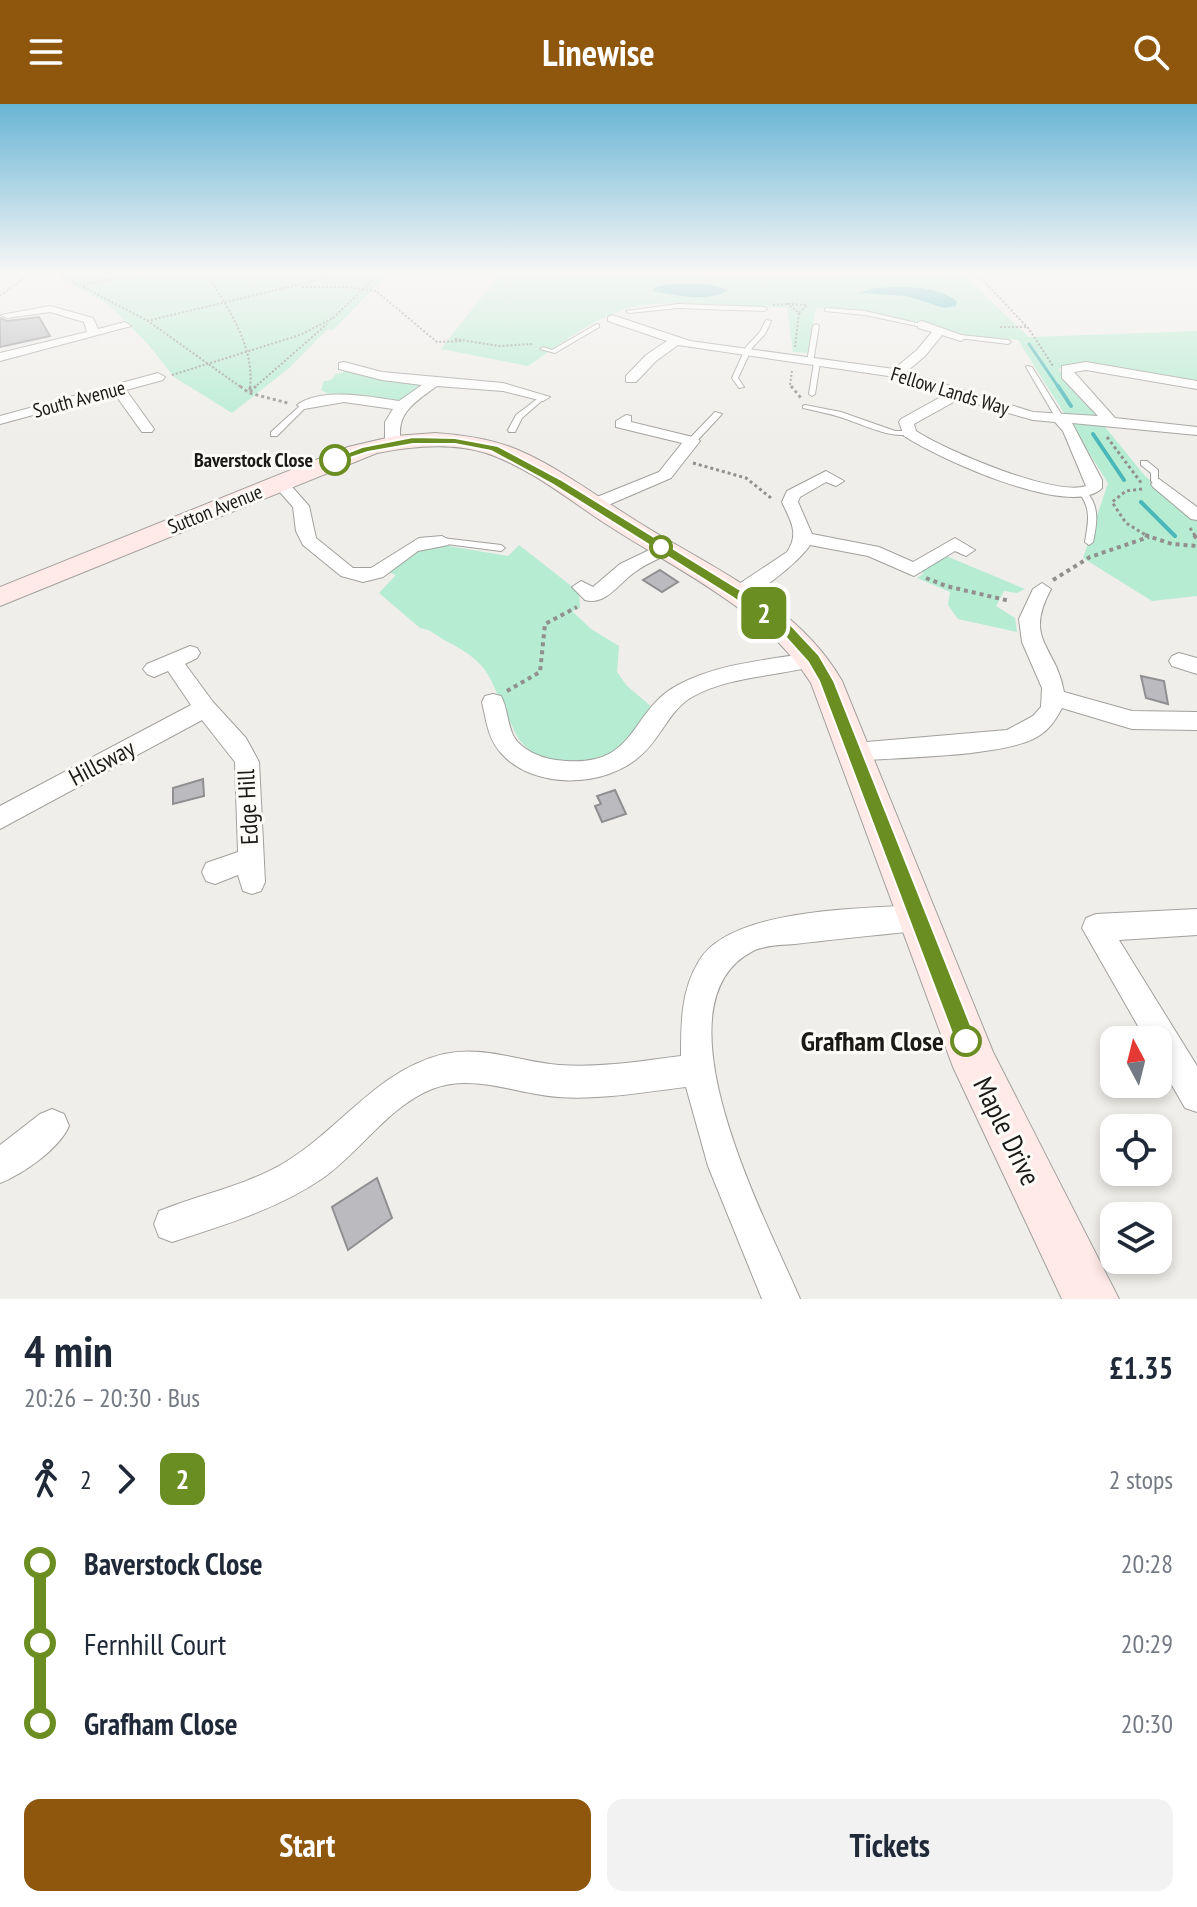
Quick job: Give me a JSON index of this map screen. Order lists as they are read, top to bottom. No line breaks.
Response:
{"streets":{"street":["Fellow Lands Way","South Avenue","Sutton Avenue","Hillsway","Edge Hill","Maple Drive"]},"crossings":[["Sutton Avenue","Maple Drive"],["Hillsway","Edge Hill"]],"places":["Baverstock Close","Grafham Close"],"lines":["bus line 2"],"north":"top","page":{"header":"Linewise","on_map":"2","heading":["4 min","20:26 – 20:30 · Bus","£1.35"],"legs":["2","2","2 stops"],"list":[{"name":"Baverstock Close","value":"20:28"},{"name":"Fernhill Court","value":"20:29"},{"name":"Grafham Close","value":"20:30"}],"buttons":["Start","Tickets"]}}
